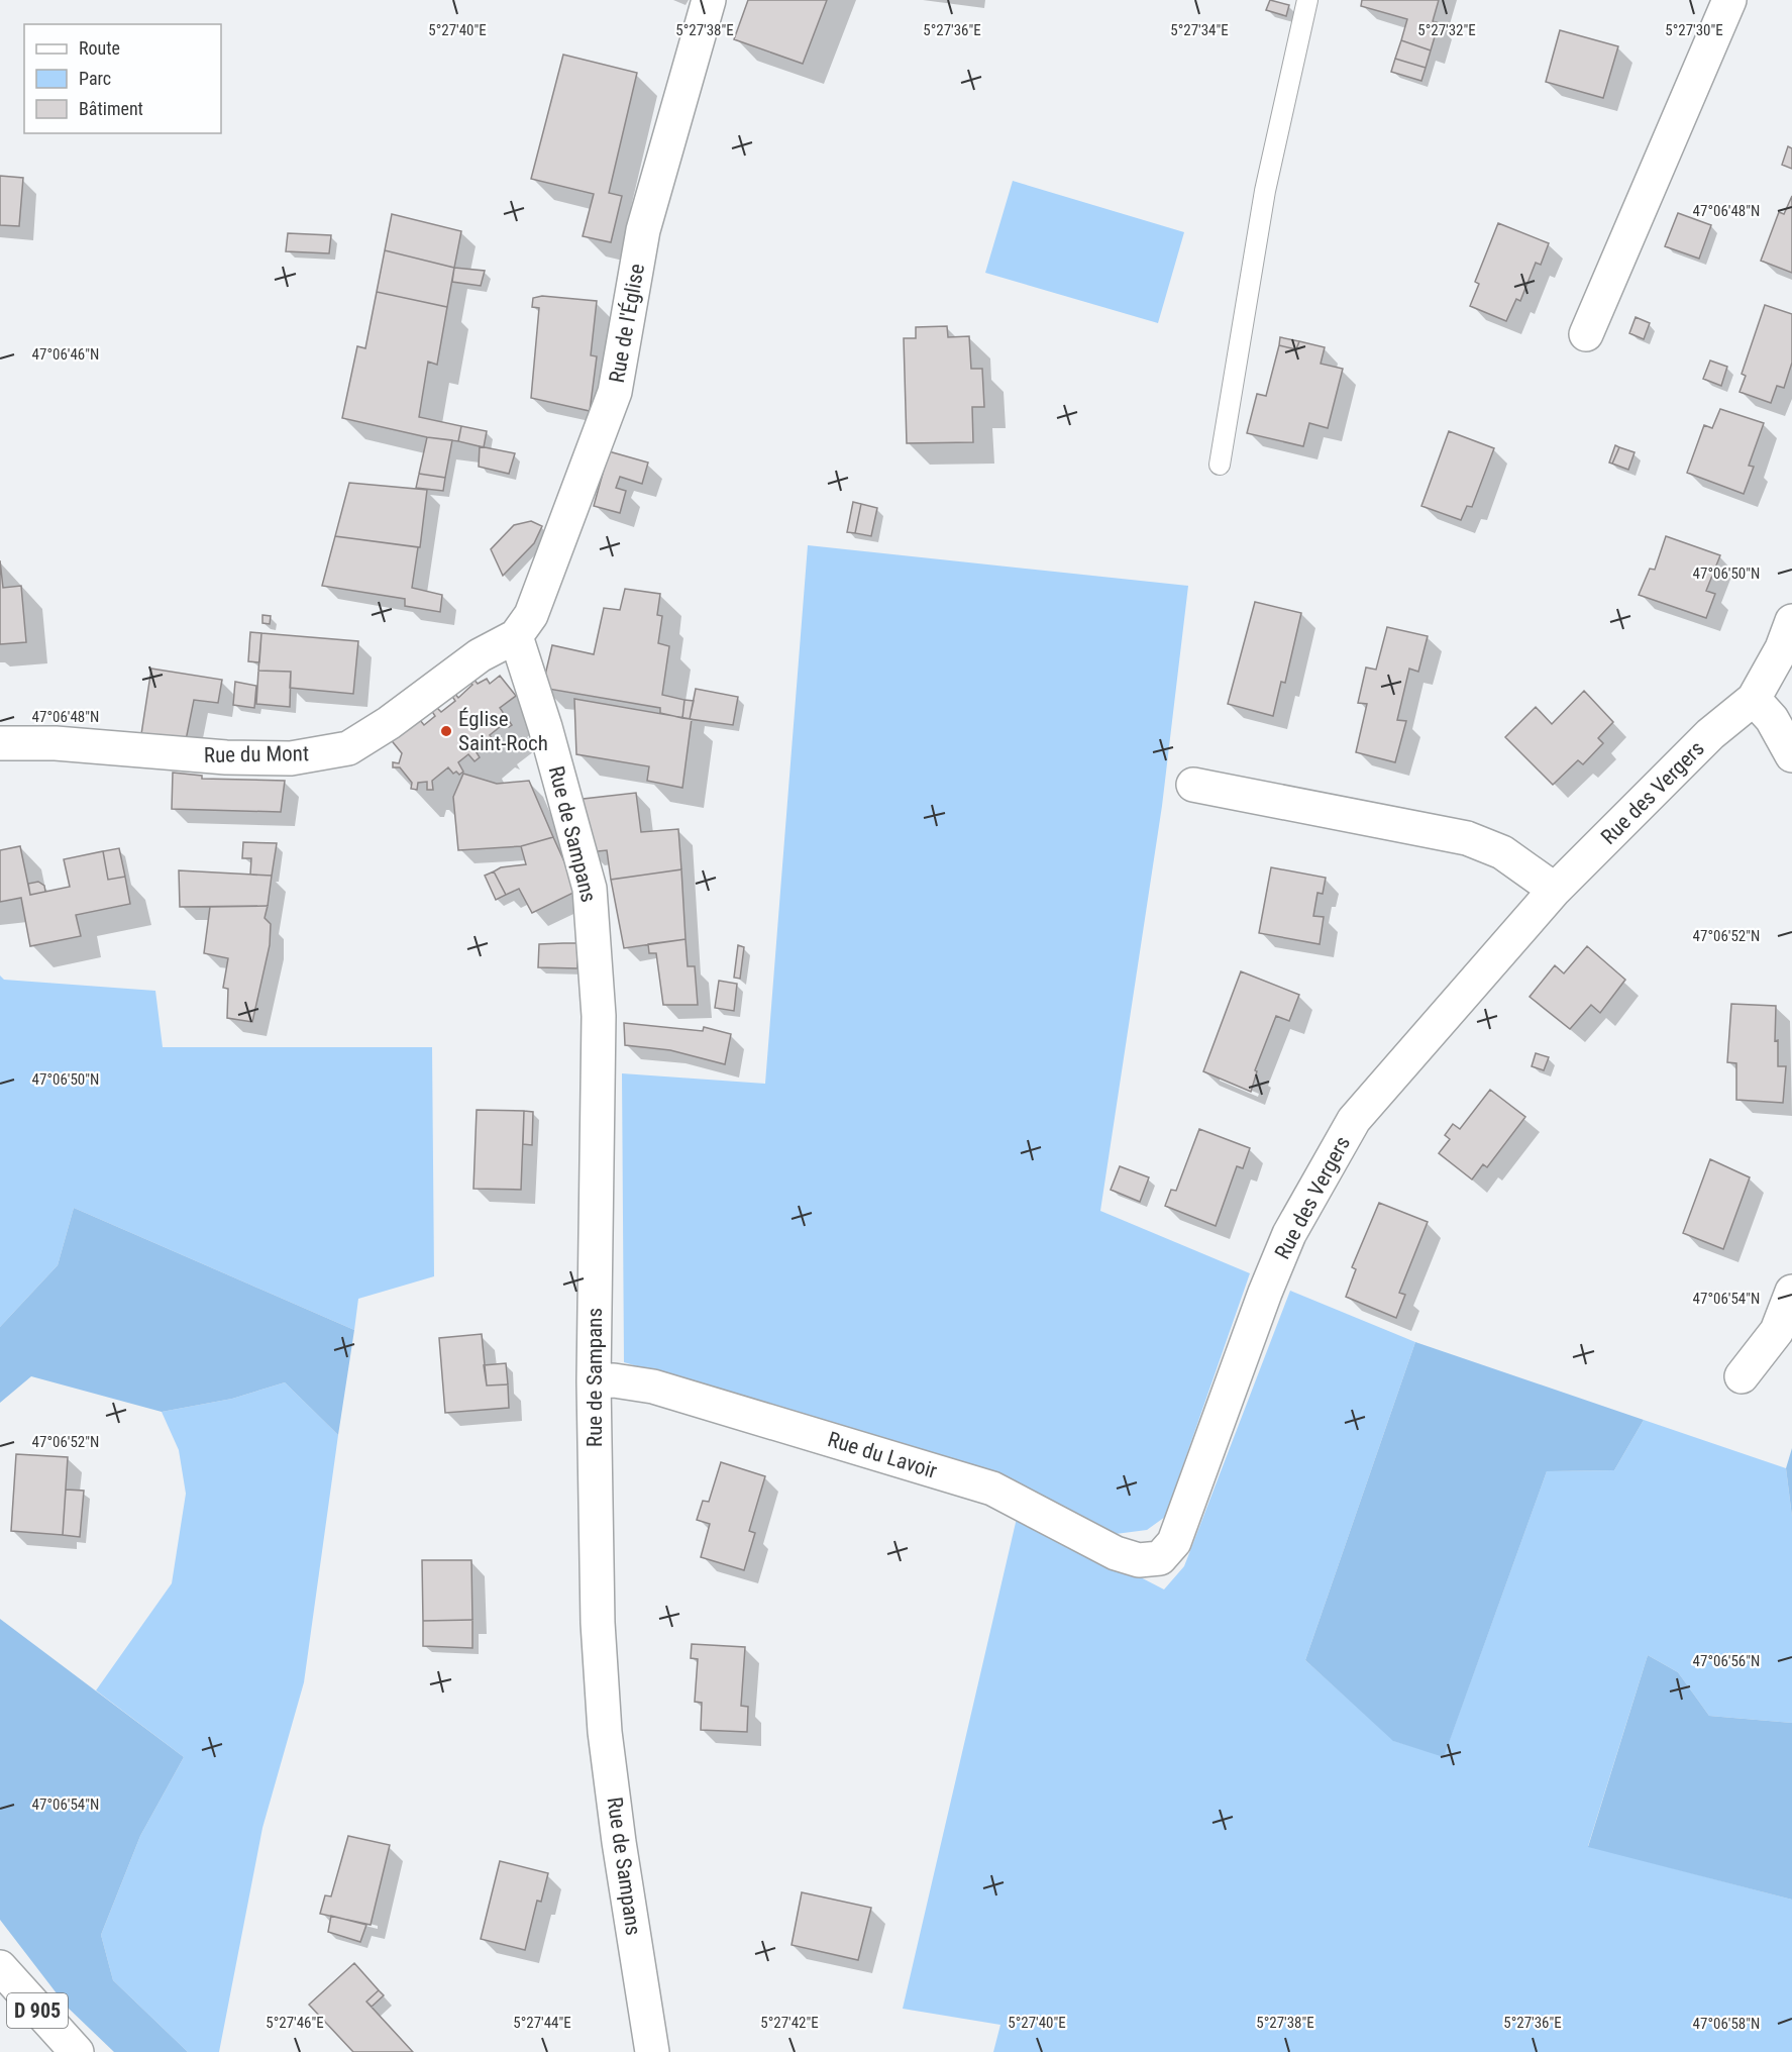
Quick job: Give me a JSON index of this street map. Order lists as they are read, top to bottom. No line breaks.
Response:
{"streets":{"street":["Rue de l'Église","Rue du Mont","Rue des Vergers","Rue de Sampans","Rue du Lavoir","D 905"]},"crossings":[["Rue de l'Église","Rue du Mont"],["Rue de l'Église","Rue de Sampans"],["Rue du Mont","Rue de Sampans"],["Rue des Vergers","Rue du Lavoir"],["Rue de Sampans","Rue du Lavoir"]],"places":["Église Saint-Roch"],"legend":["Route","Parc","Bâtiment"],"coordinates":["5°27'40\"E","5°27'38\"E","5°27'36\"E","5°27'34\"E","5°27'32\"E","5°27'30\"E","47°06'48\"N","47°06'46\"N","47°06'50\"N","47°06'52\"N","47°06'54\"N","47°06'56\"N","5°27'46\"E","5°27'44\"E","5°27'42\"E","47°06'58\"N"]}
